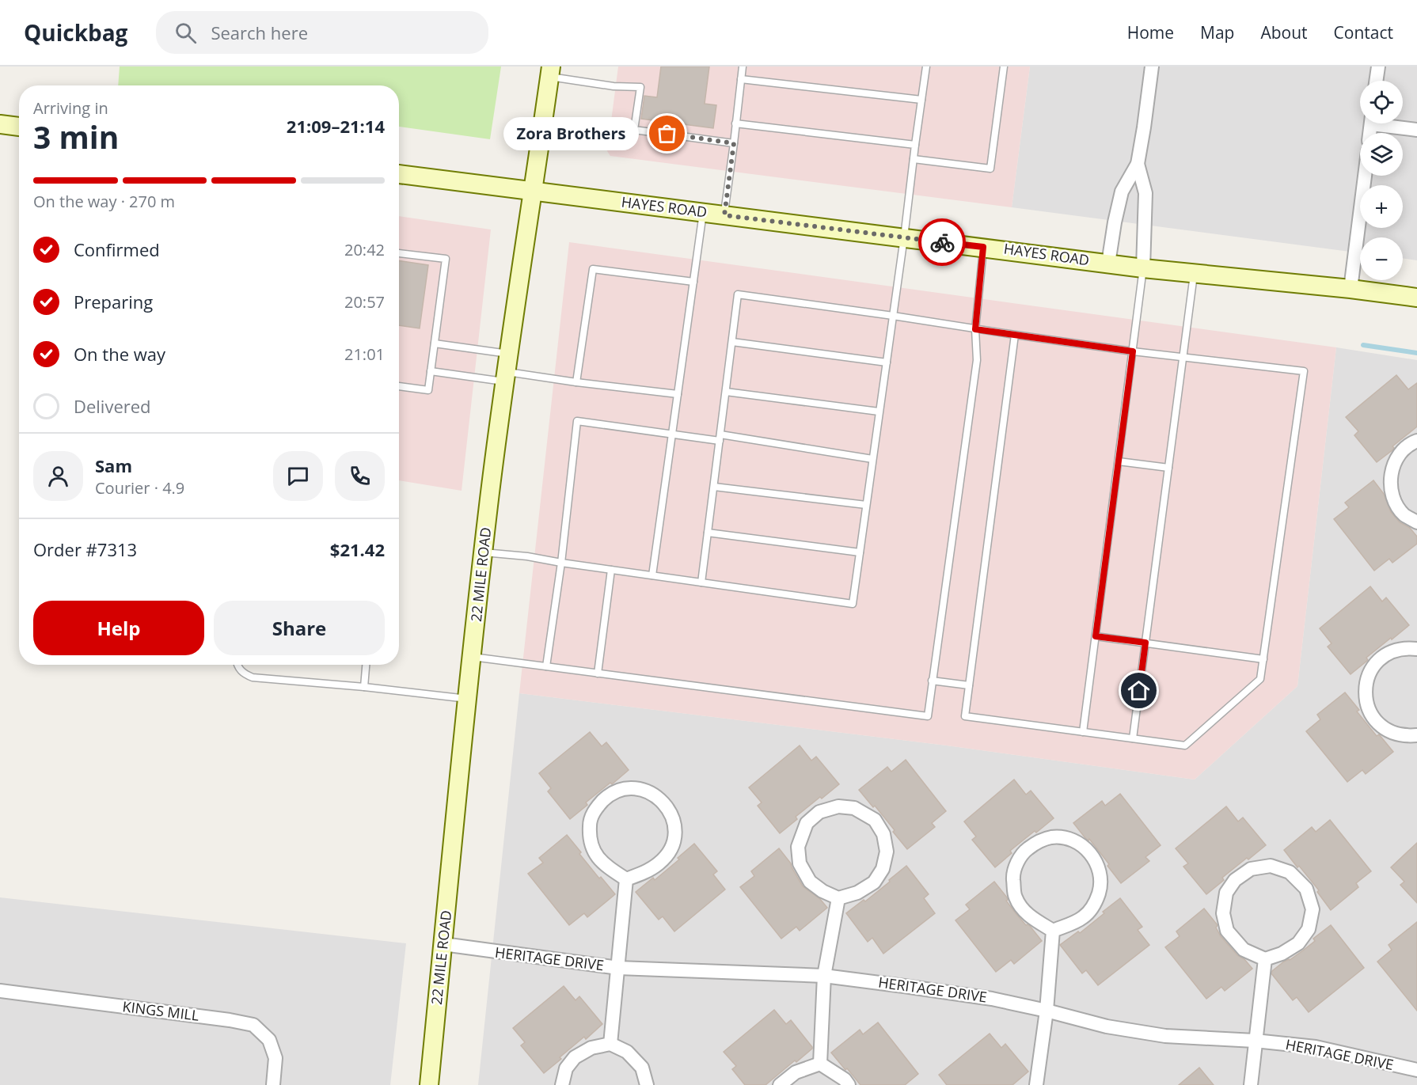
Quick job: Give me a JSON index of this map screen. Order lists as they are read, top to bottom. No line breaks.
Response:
{"streets":{"main road":["HAYES ROAD","22 MILE ROAD"],"street":["HERITAGE DRIVE","KINGS MILL"]},"crossings":[["HAYES ROAD","22 MILE ROAD"],["22 MILE ROAD","HERITAGE DRIVE"]],"places":["Zora Brothers"],"page":{"header":"Quickbag","search":"Search here","nav":["Home","Map","About","Contact"],"map_buttons":["+","−"],"heading":["3 min","Arriving in","21:09–21:14"],"panel":["Sam","Courier · 4.9","Order #7313","$21.42"],"bubble":"Zora Brothers","bar":"On the way · 270 m","list":[["Confirmed","20:42"],["Preparing","20:57"],["On the way","21:01"],"Delivered"],"buttons":["Help","Share"]}}
